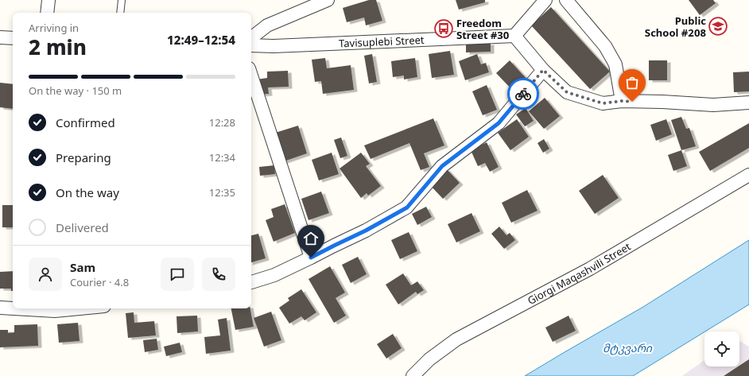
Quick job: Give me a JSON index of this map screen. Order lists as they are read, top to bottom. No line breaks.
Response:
{"streets":{"street":["Tavisuplebi Street","Giorgi Maqashvili Street"]},"water":["მტკვარი"],"places":{"school or university":["Public School #208"],"bus stop":["Freedom Street #30"]},"page":{"heading":["2 min","Arriving in","12:49–12:54"],"panel":["Sam","Courier · 4.8"],"bar":"On the way · 150 m","list":[["Confirmed","12:28"],["Preparing","12:34"],["On the way","12:35"],"Delivered"]}}
